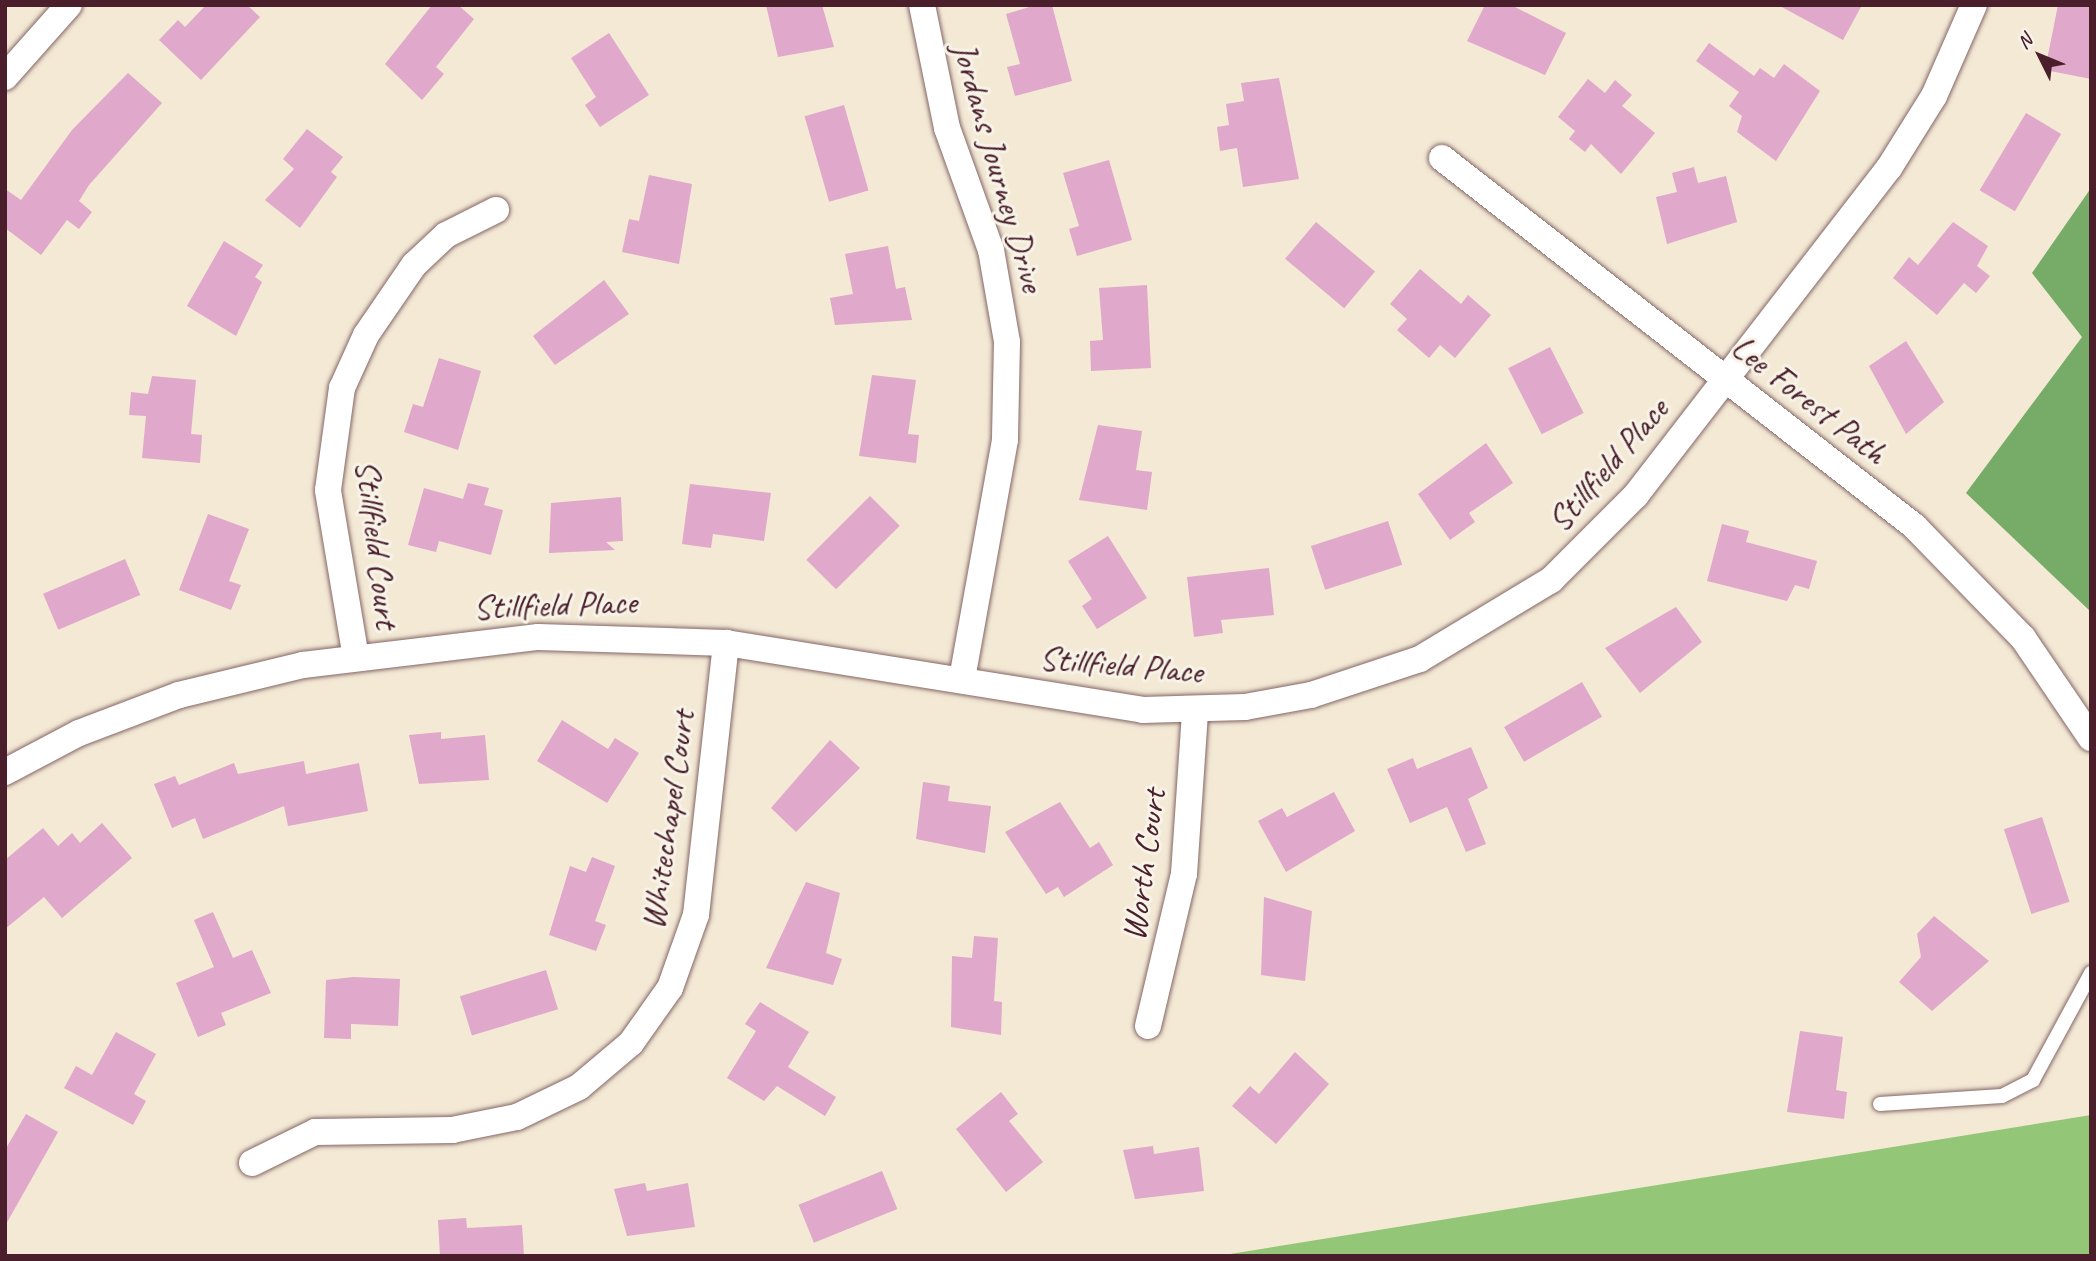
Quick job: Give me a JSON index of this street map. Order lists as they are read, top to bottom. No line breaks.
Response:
{"streets":{"street":["Jordans Journey Drive","Lee Forest Path","Stillfield Place","Stillfield Court","Whitechapel Court","Worth Court"]},"crossings":[["Jordans Journey Drive","Stillfield Place"],["Lee Forest Path","Stillfield Place"],["Stillfield Place","Stillfield Court"],["Stillfield Place","Whitechapel Court"],["Stillfield Place","Worth Court"]],"north":"top left"}
